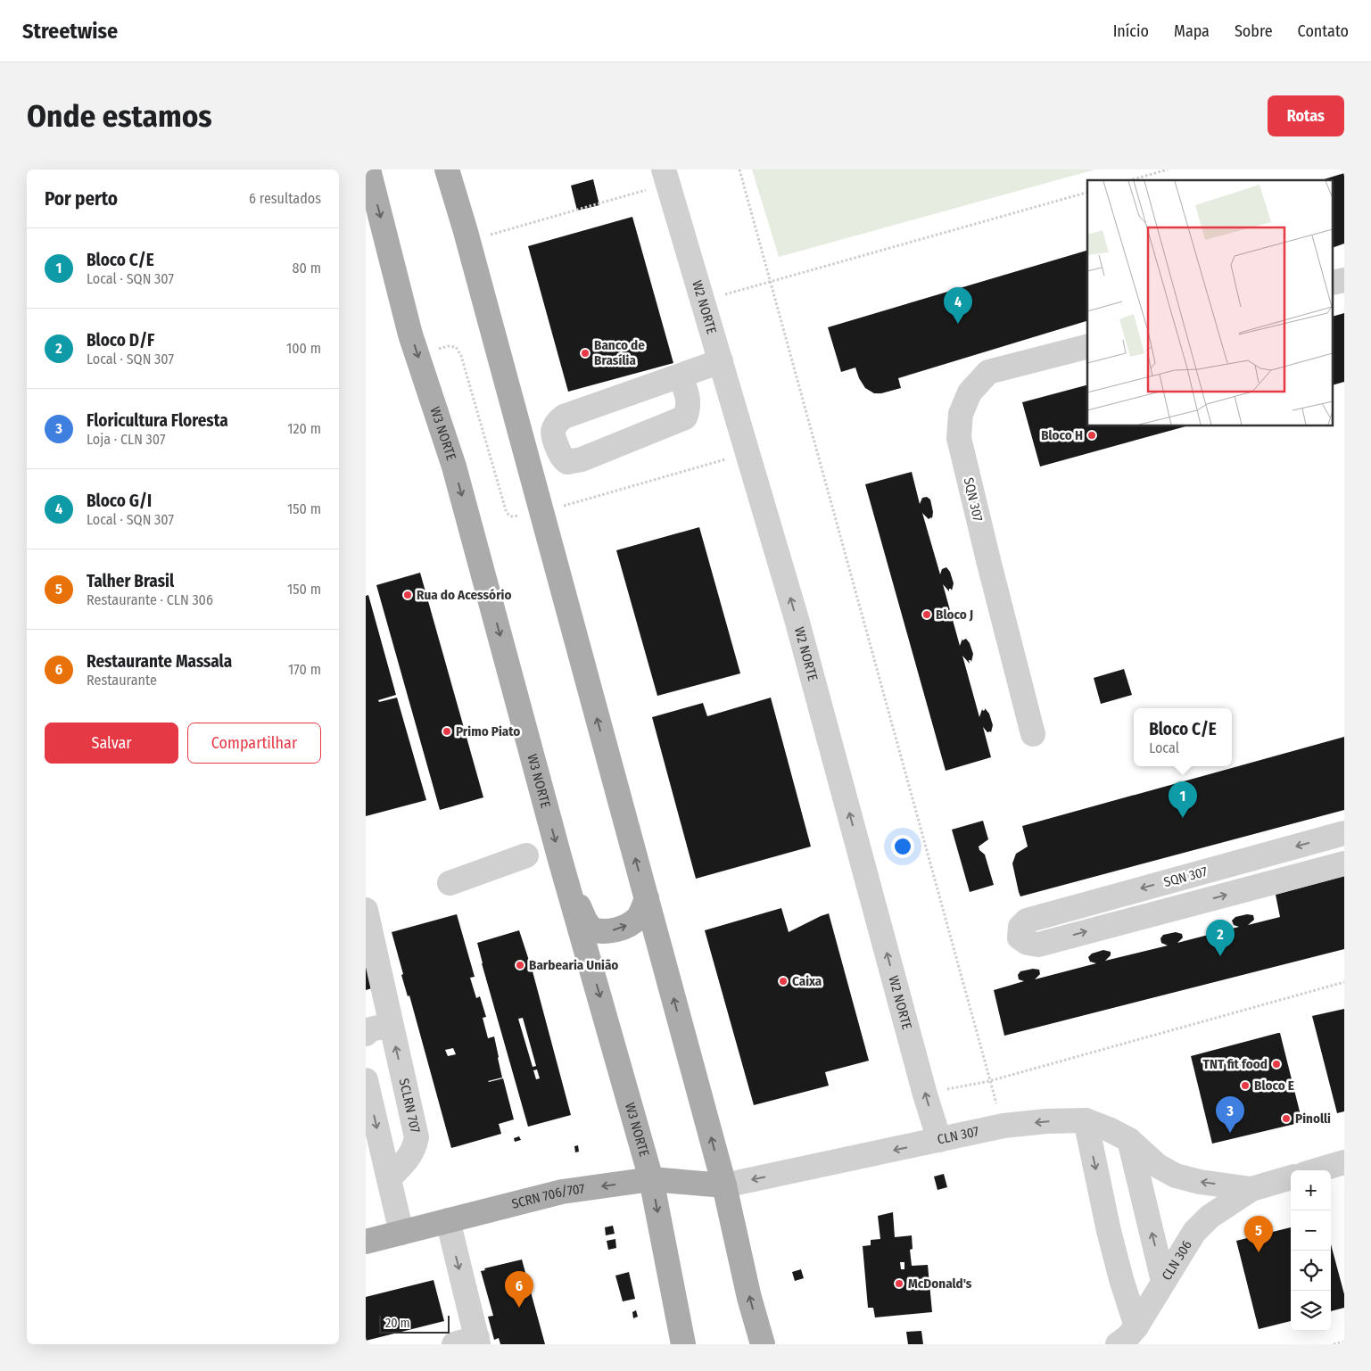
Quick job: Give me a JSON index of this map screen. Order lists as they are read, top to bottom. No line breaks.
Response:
{"streets":{"main road":["W3 NORTE","CLN 307","SCRN 706/707"],"street":["W2 NORTE","SQN 307","SCLRN 707","CLN 306"]},"crossings":[["W2 NORTE","CLN 307"],["W3 NORTE","CLN 307"],["W3 NORTE","SCRN 706/707"],["CLN 307","SCRN 706/707"],["CLN 307","CLN 306"]],"one_way":["W2 NORTE","CLN 307","SCRN 706/707"],"places":["Banco de Brasília","Bloco H","Rua do Acessório","Bloco J","Primo Piato","Barbearia União","Caixa","TNT fit food","Bloco E","Pinolli","McDonald's"],"scale_bar":"20 m","page":{"header":"Streetwise","nav":["Início","Mapa","Sobre","Contato"],"buttons":["Rotas",["Salvar","Compartilhar"]],"title":"Onde estamos","heading":["Por perto","6 resultados"],"list":[{"mark":"1","name":"Bloco C/E","note":"Local · SQN 307","value":"80 m"},{"mark":"2","name":"Bloco D/F","note":"Local · SQN 307","value":"100 m"},{"mark":"3","name":"Floricultura Floresta","note":"Loja · CLN 307","value":"120 m"},{"mark":"4","name":"Bloco G/I","note":"Local · SQN 307","value":"150 m"},{"mark":"5","name":"Talher Brasil","note":"Restaurante · CLN 306","value":"150 m"},{"mark":"6","name":"Restaurante Massala","note":"Restaurante","value":"170 m"}],"pins":["4","1","2","3","5","6"],"popup":["Bloco C/E","Local"],"map_buttons":["+","−"],"scale":"20 m"}}
